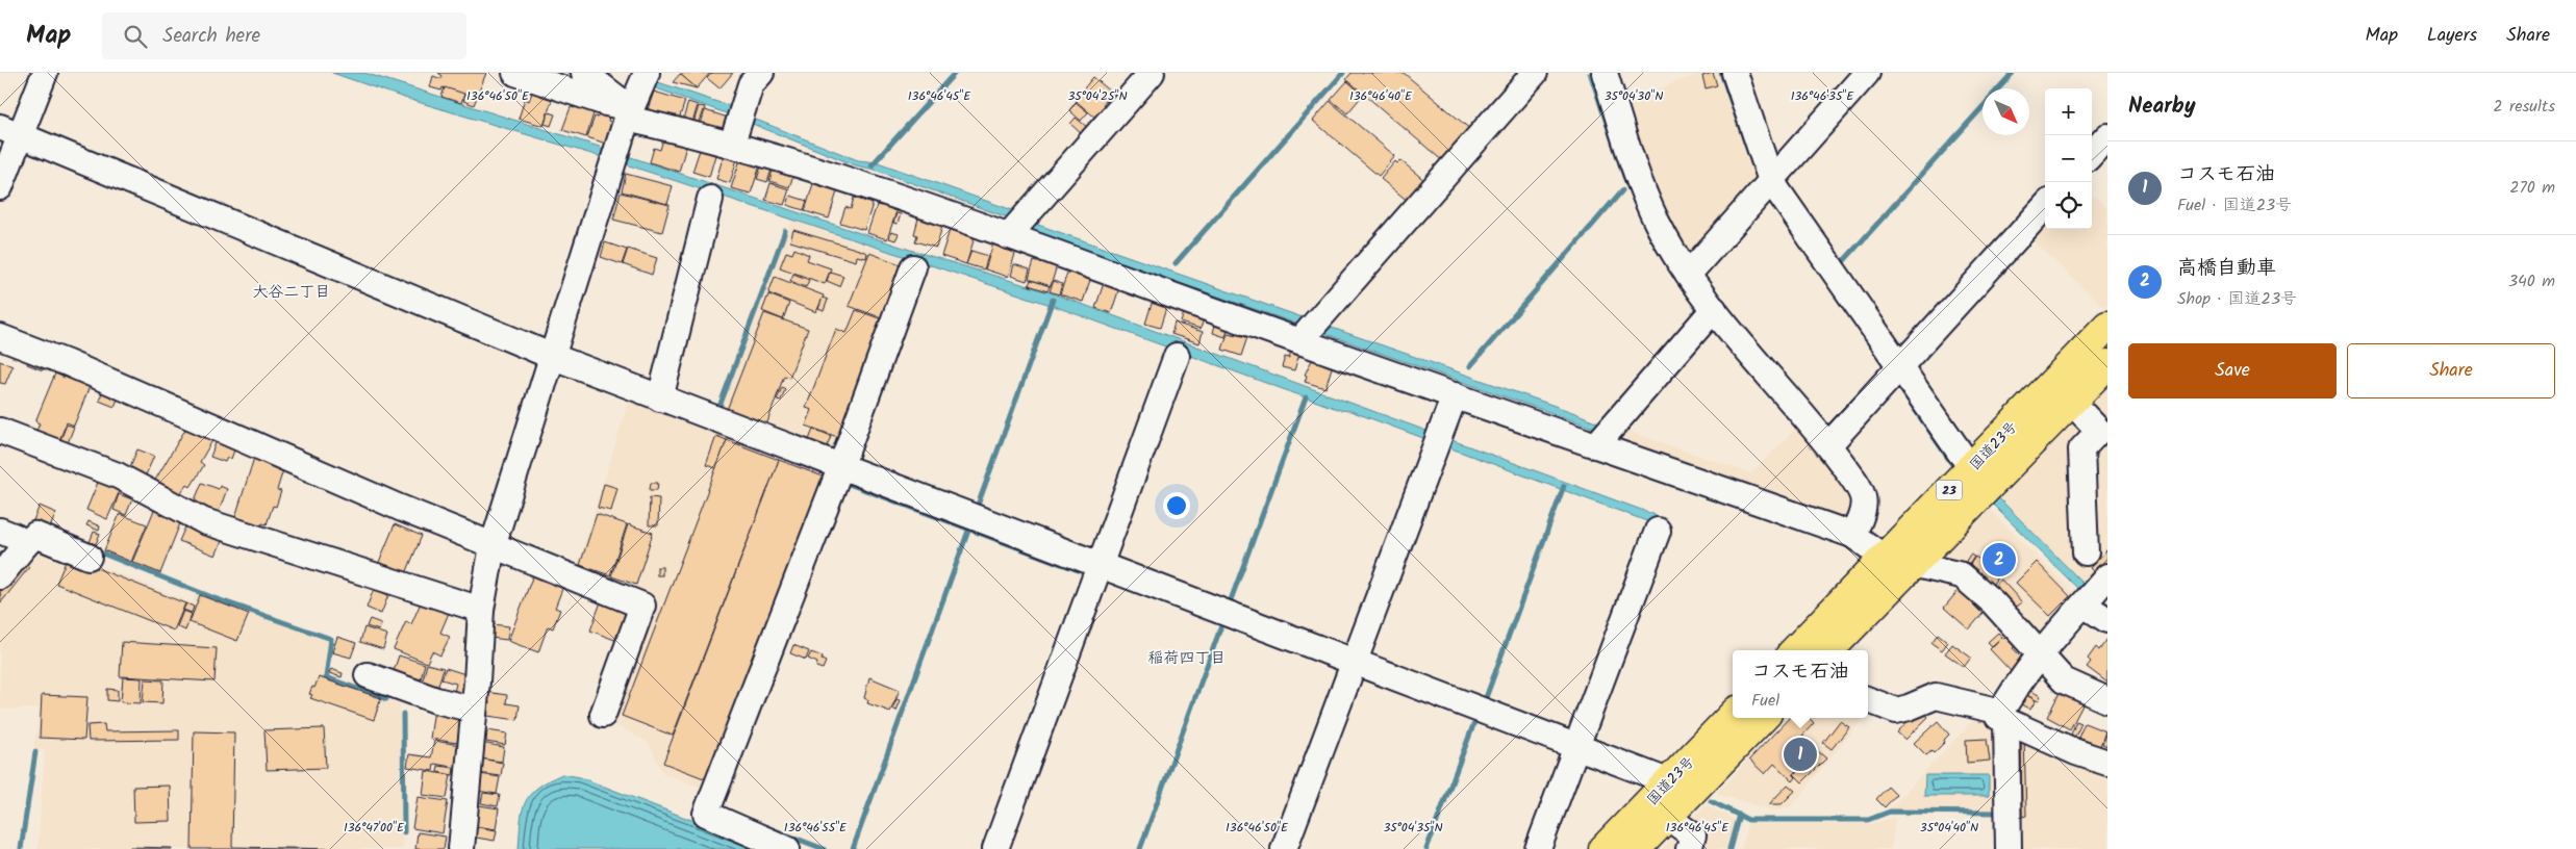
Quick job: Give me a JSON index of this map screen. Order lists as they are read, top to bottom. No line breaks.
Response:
{"streets":{"highway":["国道23号","23"]},"districts":["大谷二丁目","稲荷四丁目"],"north":"bottom right","page":{"header":"Map","search":"Search here","nav":["Map","Layers","Share"],"heading":["Nearby","2 results"],"map_buttons":["+","−"],"list":[{"mark":"1","name":"コスモ石油","note":"Fuel · 国道23号","value":"270 m"},{"mark":"2","name":"高橋自動車","note":"Shop · 国道23号","value":"340 m"}],"buttons":["Save","Share"],"pins":["2","1"],"popup":["コスモ石油","Fuel"]},"coordinates":["136°46'50\"E","136°46'45\"E","35°04'25\"N","136°46'40\"E","35°04'30\"N","136°46'35\"E","35°04'35\"N","35°04'40\"N","136°47'00\"E","136°46'55\"E"]}
